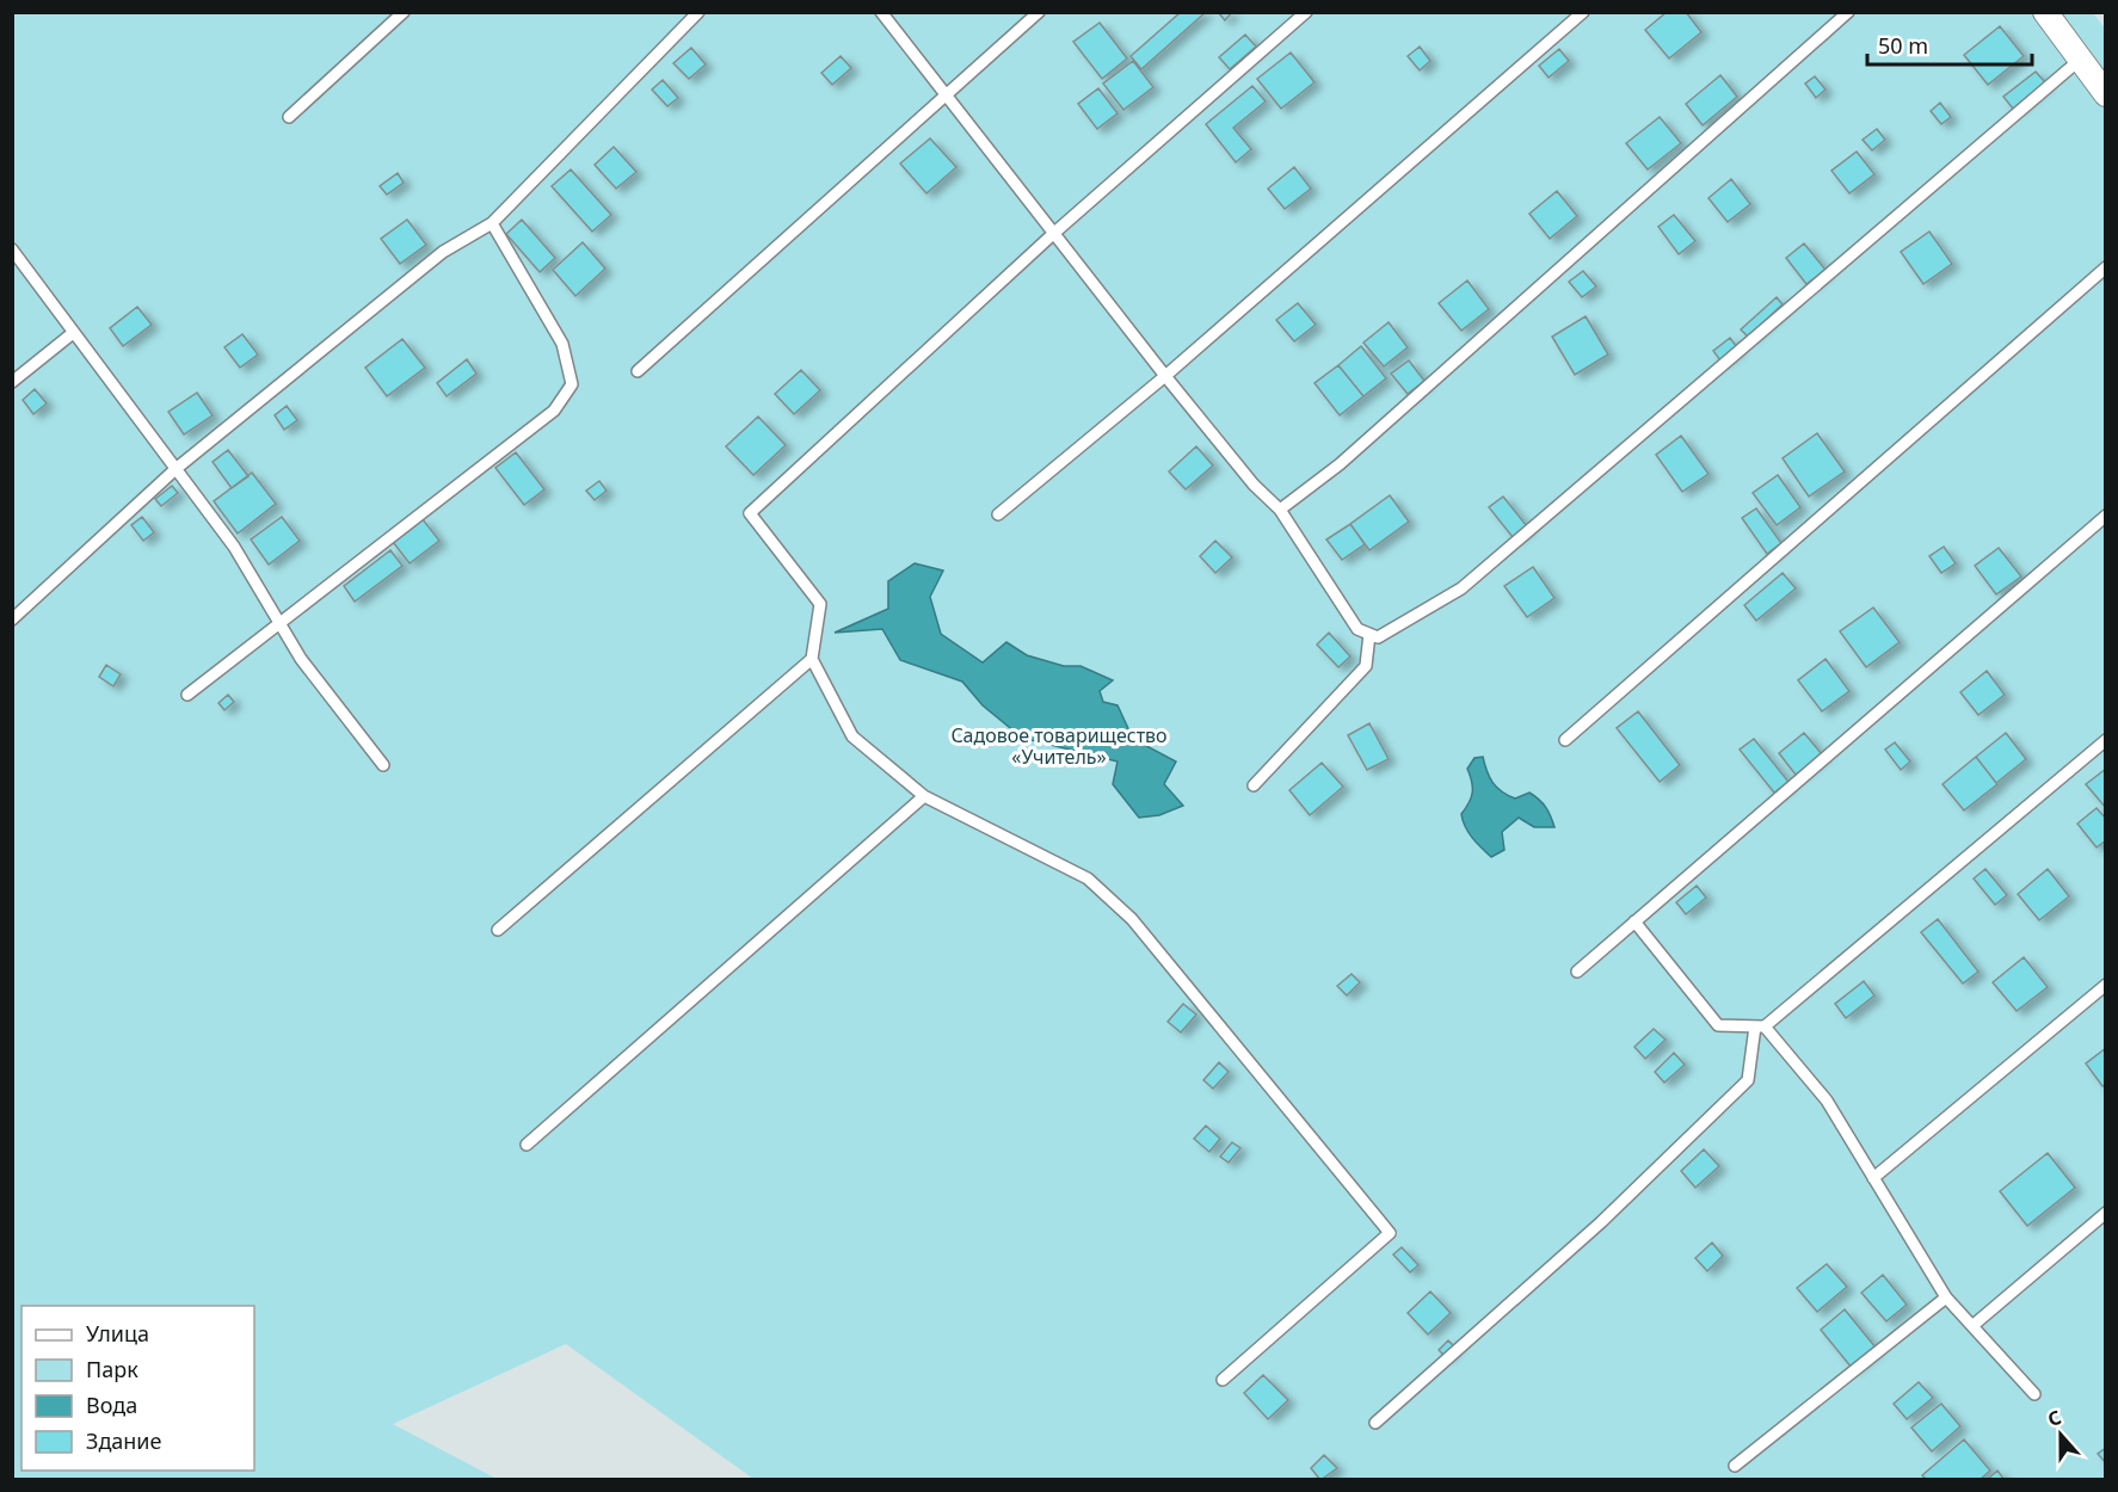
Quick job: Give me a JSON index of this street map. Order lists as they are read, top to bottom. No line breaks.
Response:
{"parks":["Садовое товарищество «Учитель»"],"legend":["Улица","Парк","Вода","Здание"],"scale_bar":"50 m","north":"top"}
